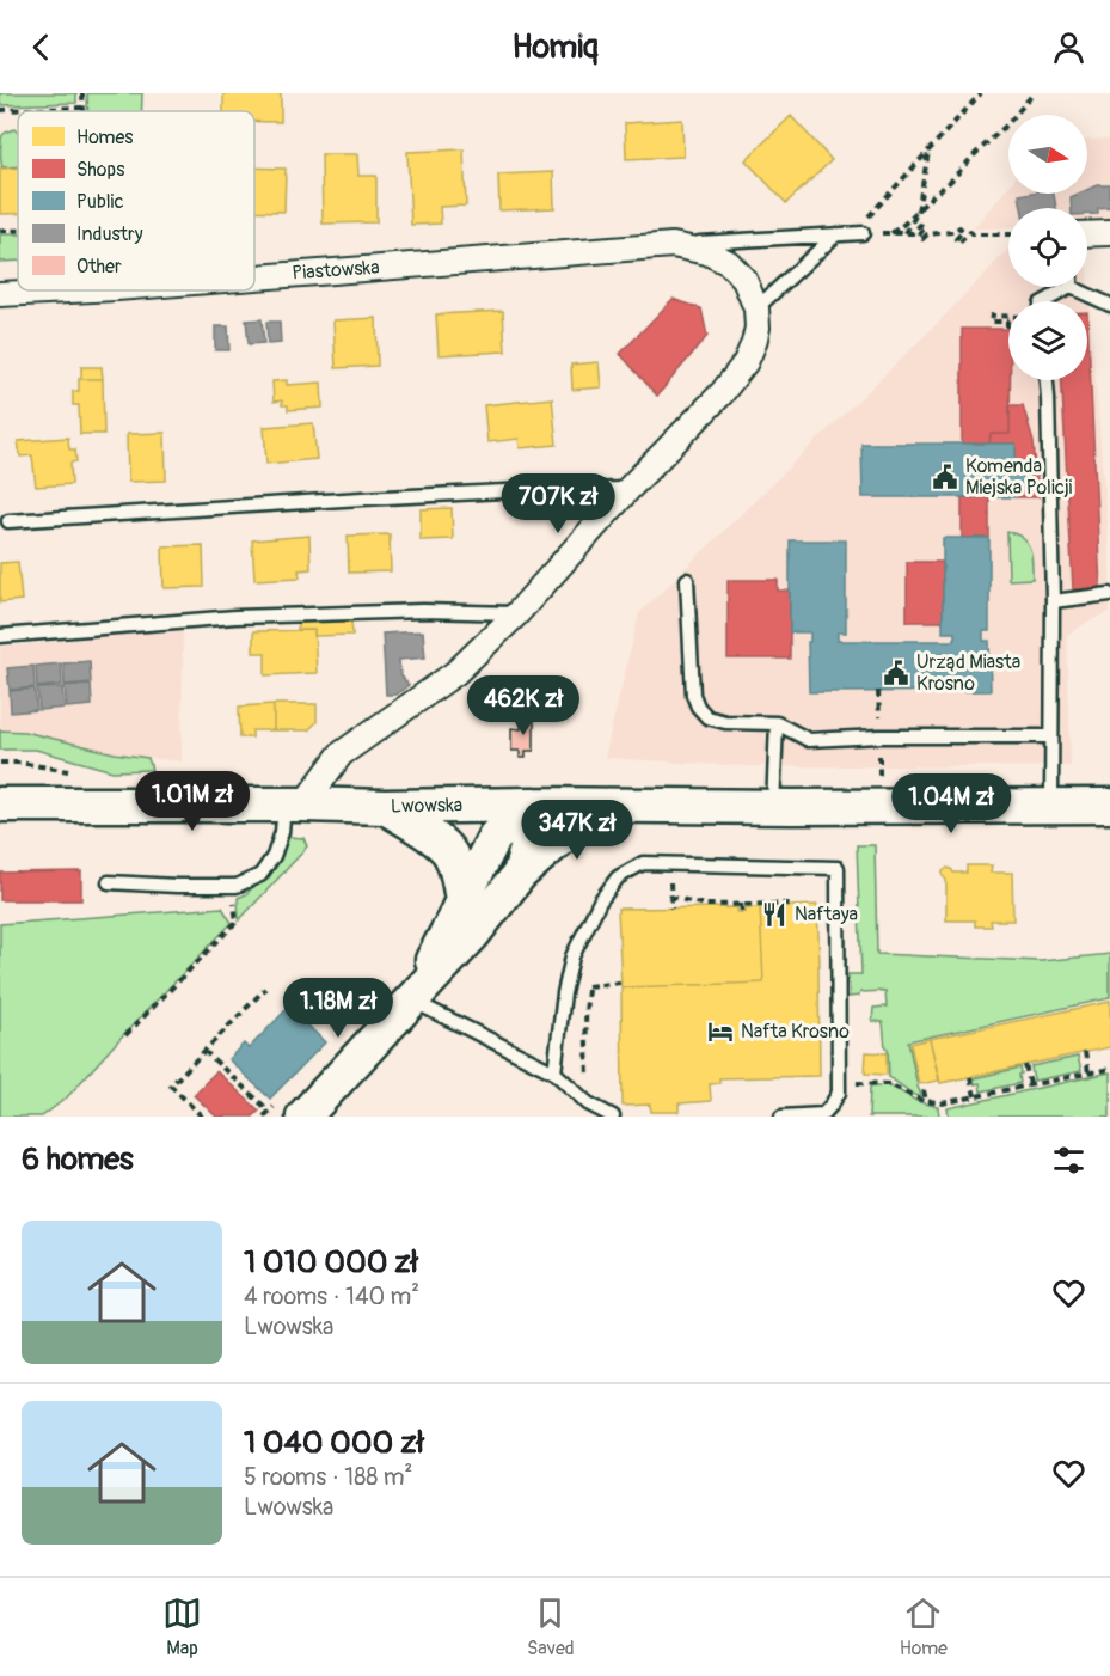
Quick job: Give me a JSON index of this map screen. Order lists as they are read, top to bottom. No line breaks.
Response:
{"streets":{"main road":["Lwowska"],"street":["Piastowska"]},"crossings":[["Piastowska","Lwowska"]],"places":{"public building":["Komenda Miejska Policji","Urząd Miasta Krosno"],"restaurant":["Naftaya"],"hotel":["Nafta Krosno"]},"legend":["Homes","Shops","Public","Industry","Other"],"north":"right","page":{"header":"Homiq","price":["707K zł","462K zł","1.01M zł","1.04M zł","347K zł","1.18M zł"],"heading":"6 homes","list":[{"name":"1 010 000 zł","note":"4 rooms · 140 m² · Lwowska"},{"name":"1 040 000 zł","note":"5 rooms · 188 m² · Lwowska"}],"tabs":["Map","Saved","Home"]}}
